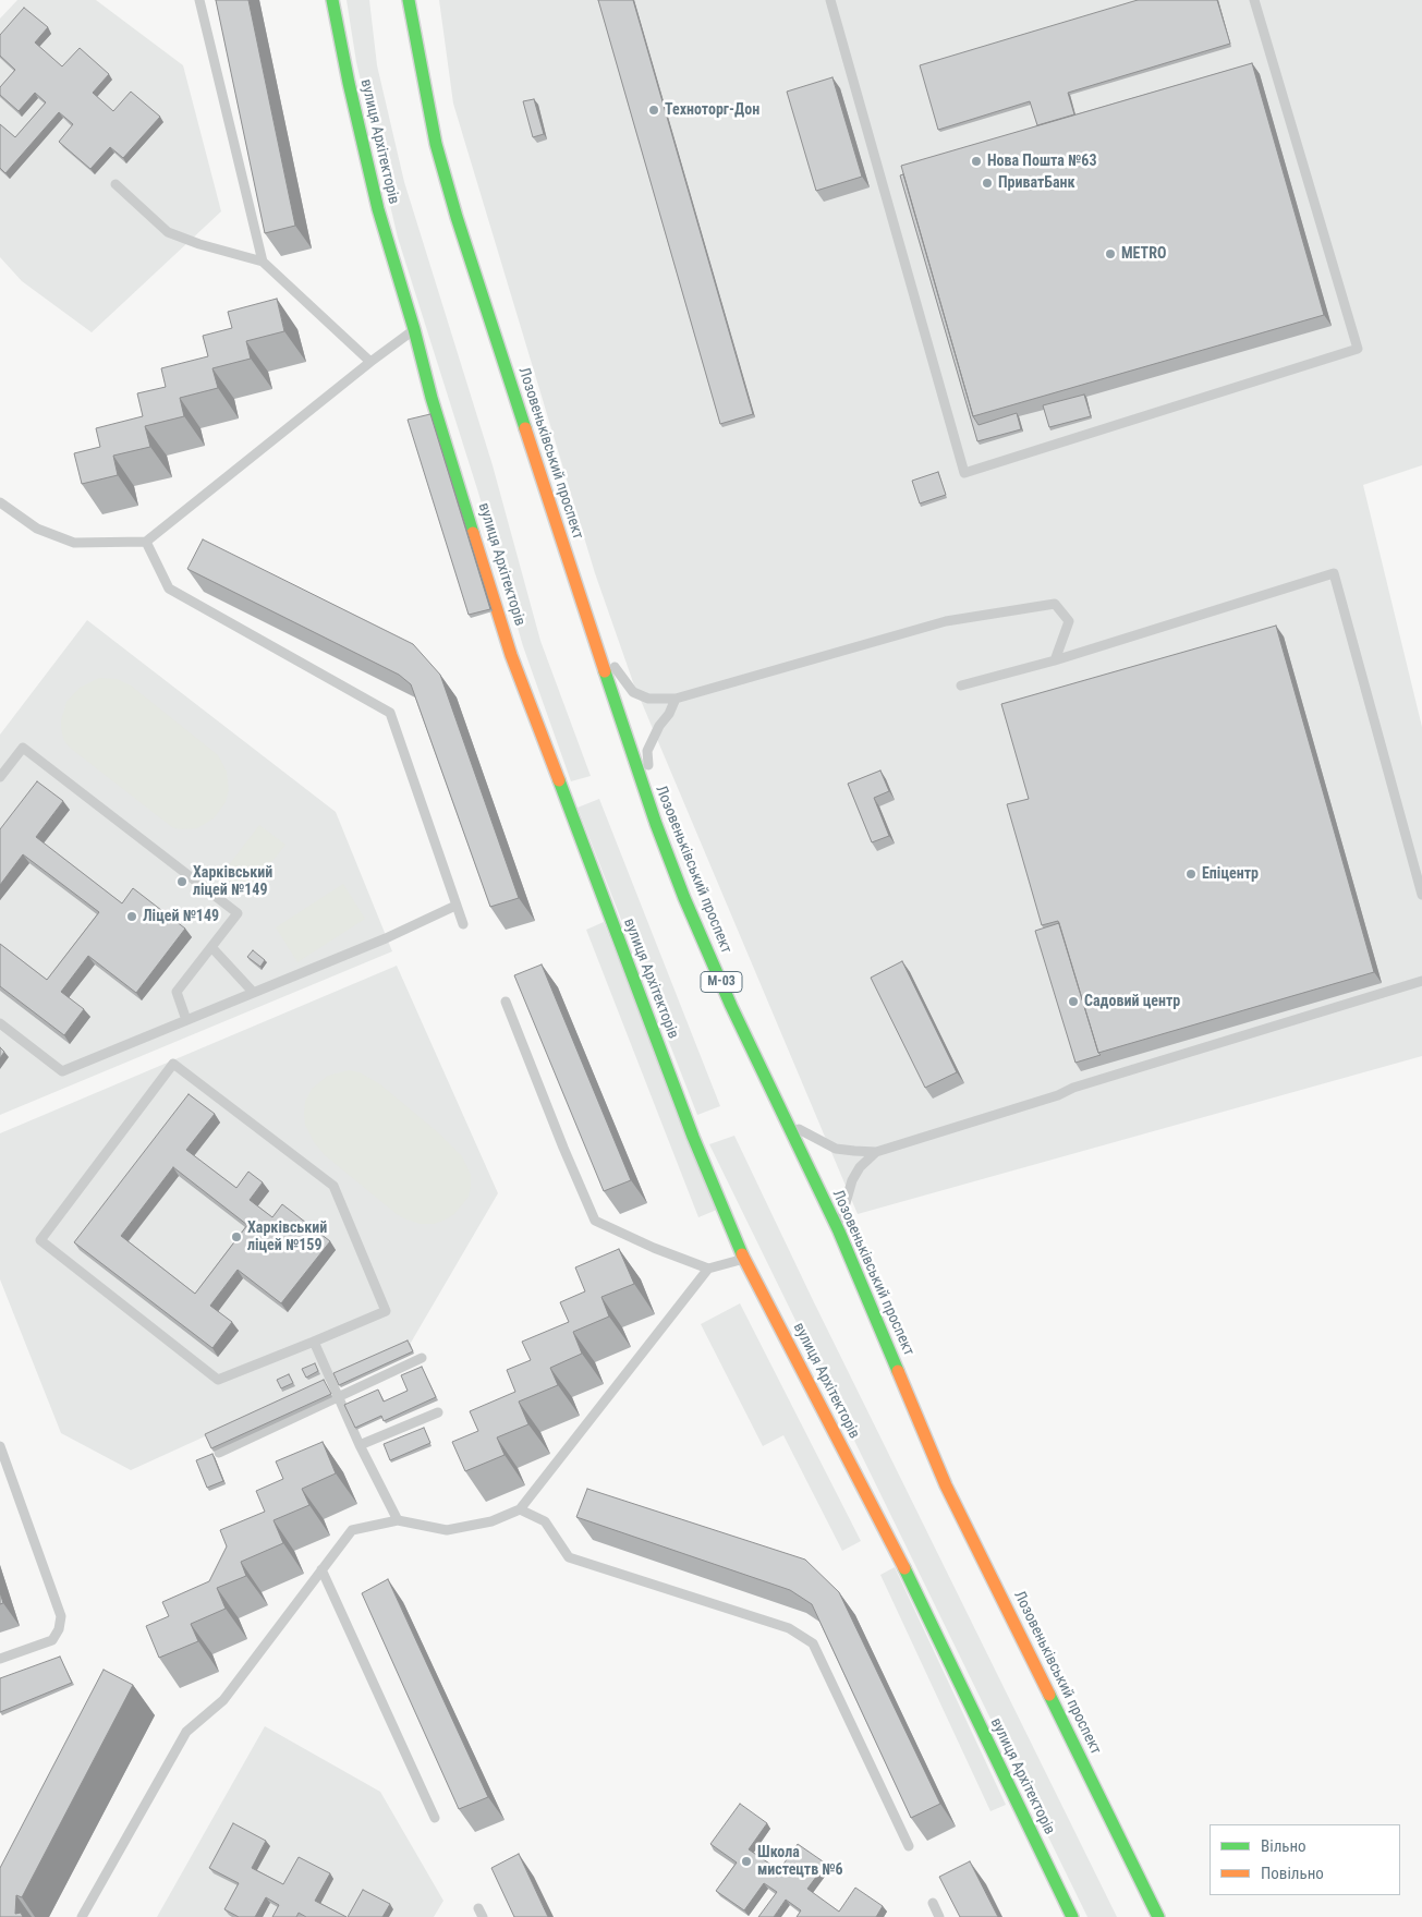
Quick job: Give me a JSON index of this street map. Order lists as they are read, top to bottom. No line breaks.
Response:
{"streets":{"main road":["вулиця Архітекторів","Лозовеньківський проспект","М-03"]},"places":["Техноторг-Дон","Нова Пошта №63","ПриватБанк","METRO","Епіцентр","Харківський ліцей №149","Ліцей №149","Садовий центр","Харківський ліцей №159","Школа мистецтв №6"],"legend":["Вільно","Повільно"]}
